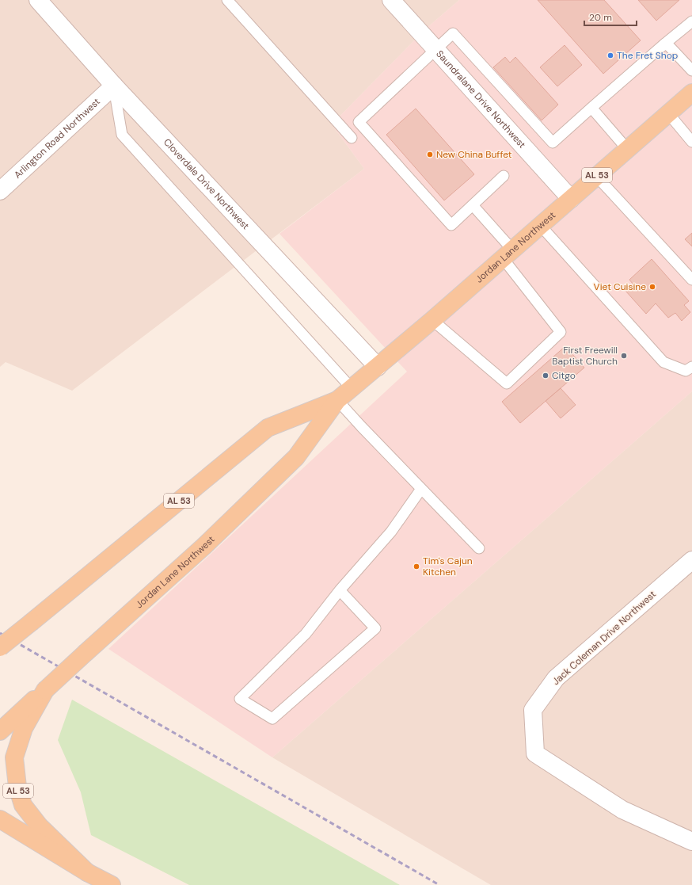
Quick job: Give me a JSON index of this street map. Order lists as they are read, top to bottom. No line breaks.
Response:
{"streets":{"main road":["AL 53","Jordan Lane Northwest"],"street":["Saundralane Drive Northwest","Arlington Road Northwest","Cloverdale Drive Northwest","Jack Coleman Drive Northwest"]},"crossings":[["Saundralane Drive Northwest","Jordan Lane Northwest"],["Arlington Road Northwest","Cloverdale Drive Northwest"],["AL 53","Jordan Lane Northwest"],["Cloverdale Drive Northwest","Jordan Lane Northwest"]],"places":["The Fret Shop","New China Buffet","Viet Cuisine","First Freewill Baptist Church","Citgo","Tim's Cajun Kitchen"],"scale_bar":"20 m"}
